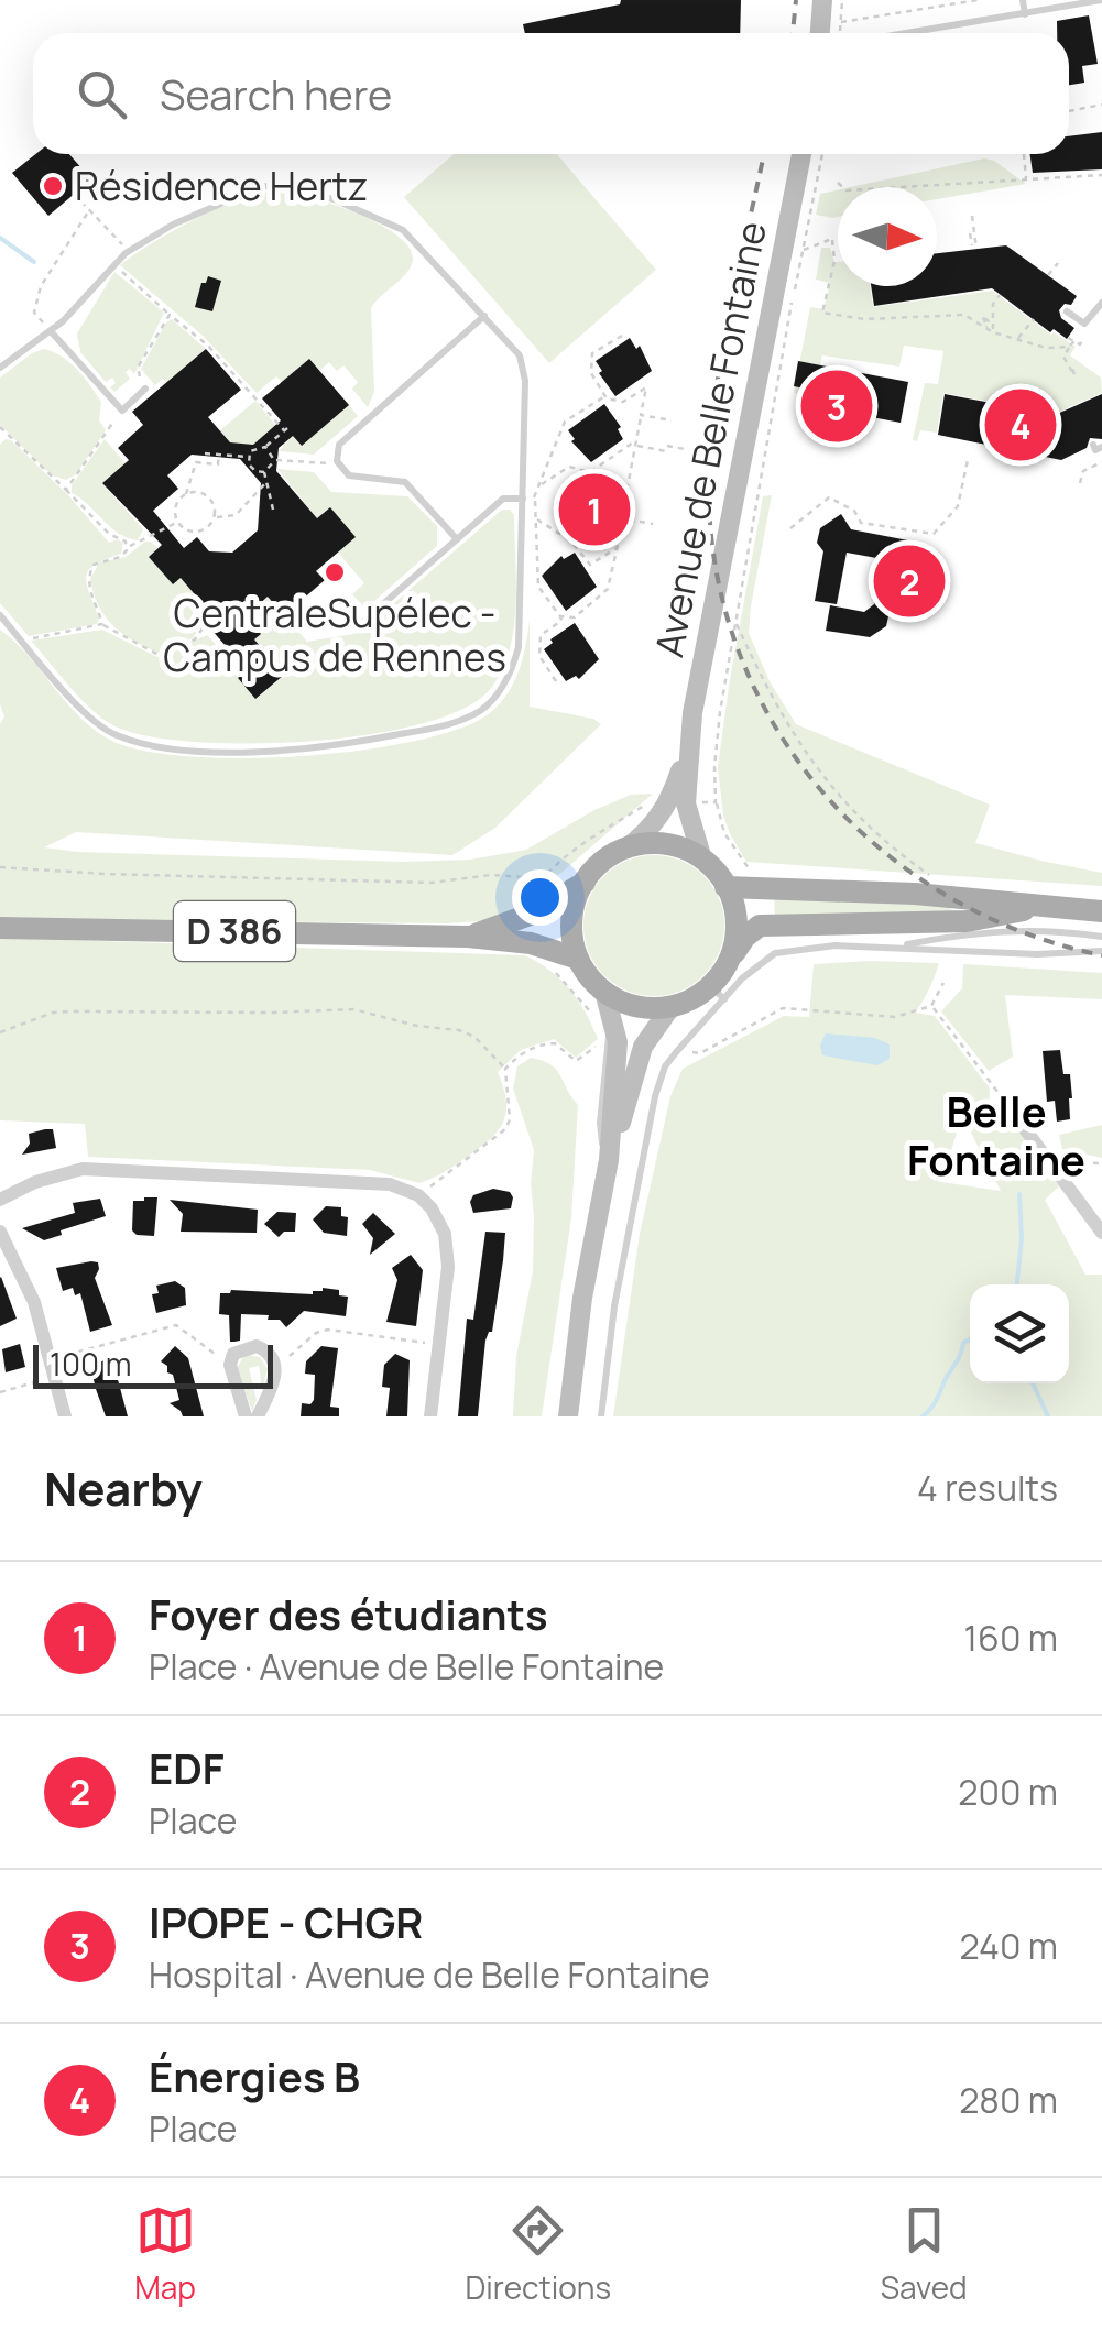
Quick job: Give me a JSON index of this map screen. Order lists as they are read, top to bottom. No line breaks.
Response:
{"streets":{"main road":["Avenue de Belle Fontaine","D 386"]},"districts":["Belle Fontaine"],"places":["Résidence Hertz","CentraleSupélec - Campus de Rennes"],"scale_bar":"100 m","north":"right","page":{"search":"Search here","pins":["3","4","1","2"],"scale":"100 m","heading":["Nearby","4 results"],"list":[{"mark":"1","name":"Foyer des étudiants","note":"Place · Avenue de Belle Fontaine","value":"160 m"},{"mark":"2","name":"EDF","note":"Place","value":"200 m"},{"mark":"3","name":"IPOPE - CHGR","note":"Hospital · Avenue de Belle Fontaine","value":"240 m"},{"mark":"4","name":"Énergies B","note":"Place","value":"280 m"}],"nav":["Map","Directions","Saved"]}}
